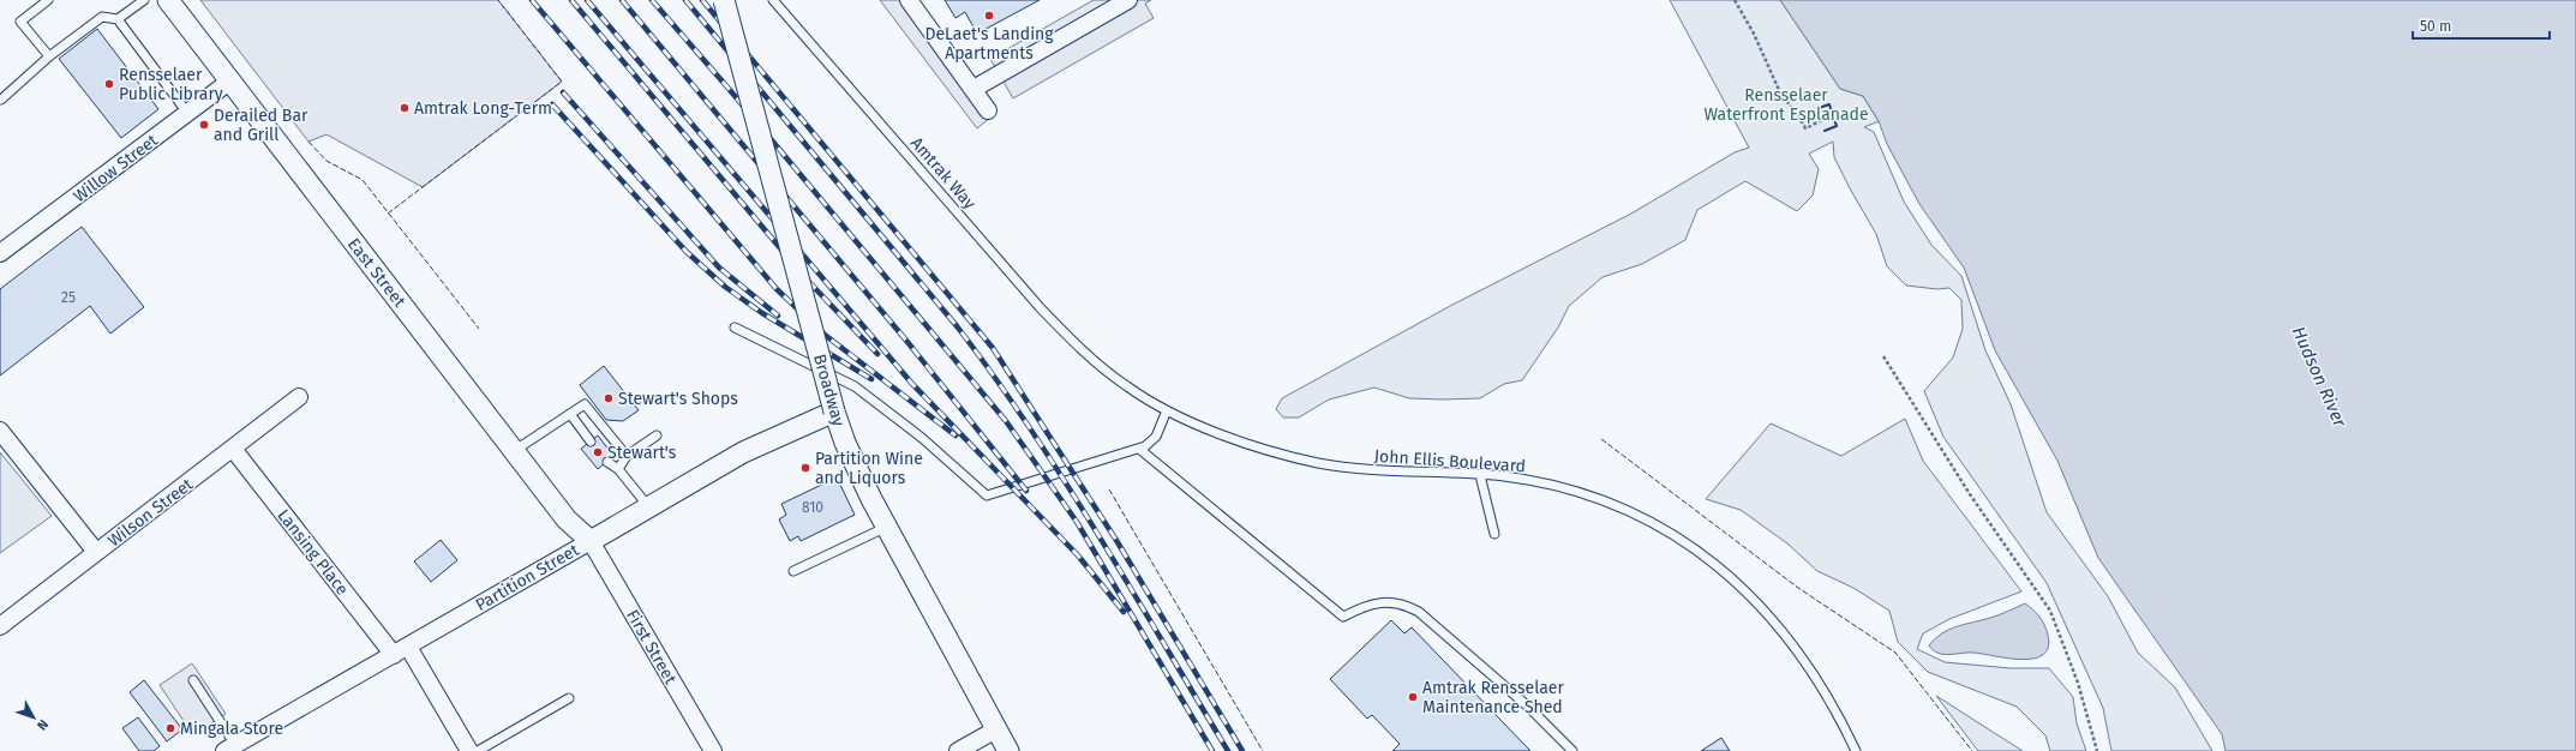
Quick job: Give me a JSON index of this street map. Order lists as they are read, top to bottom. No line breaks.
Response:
{"streets":{"street":["Willow Street","East Street","Broadway","Wilson Street","Lansing Place","Partition Street","First Street"],"lane":["Amtrak Way","John Ellis Boulevard"]},"crossings":[["Willow Street","East Street"],["Amtrak Way","John Ellis Boulevard"],["East Street","Partition Street"],["East Street","First Street"],["Broadway","Partition Street"],["Wilson Street","Lansing Place"],["Lansing Place","Partition Street"],["Partition Street","First Street"]],"water":["Hudson River"],"parks":["Rensselaer Waterfront Esplanade"],"places":["DeLaet's Landing Apartments","Rensselaer Public Library","Amtrak Long-Term","Derailed Bar and Grill","Stewart's Shops","Stewart's","Partition Wine and Liquors","Amtrak Rensselaer Maintenance Shed","Mingala Store"],"house_numbers":["25","810"],"scale_bar":"50 m","north":"bottom right"}
